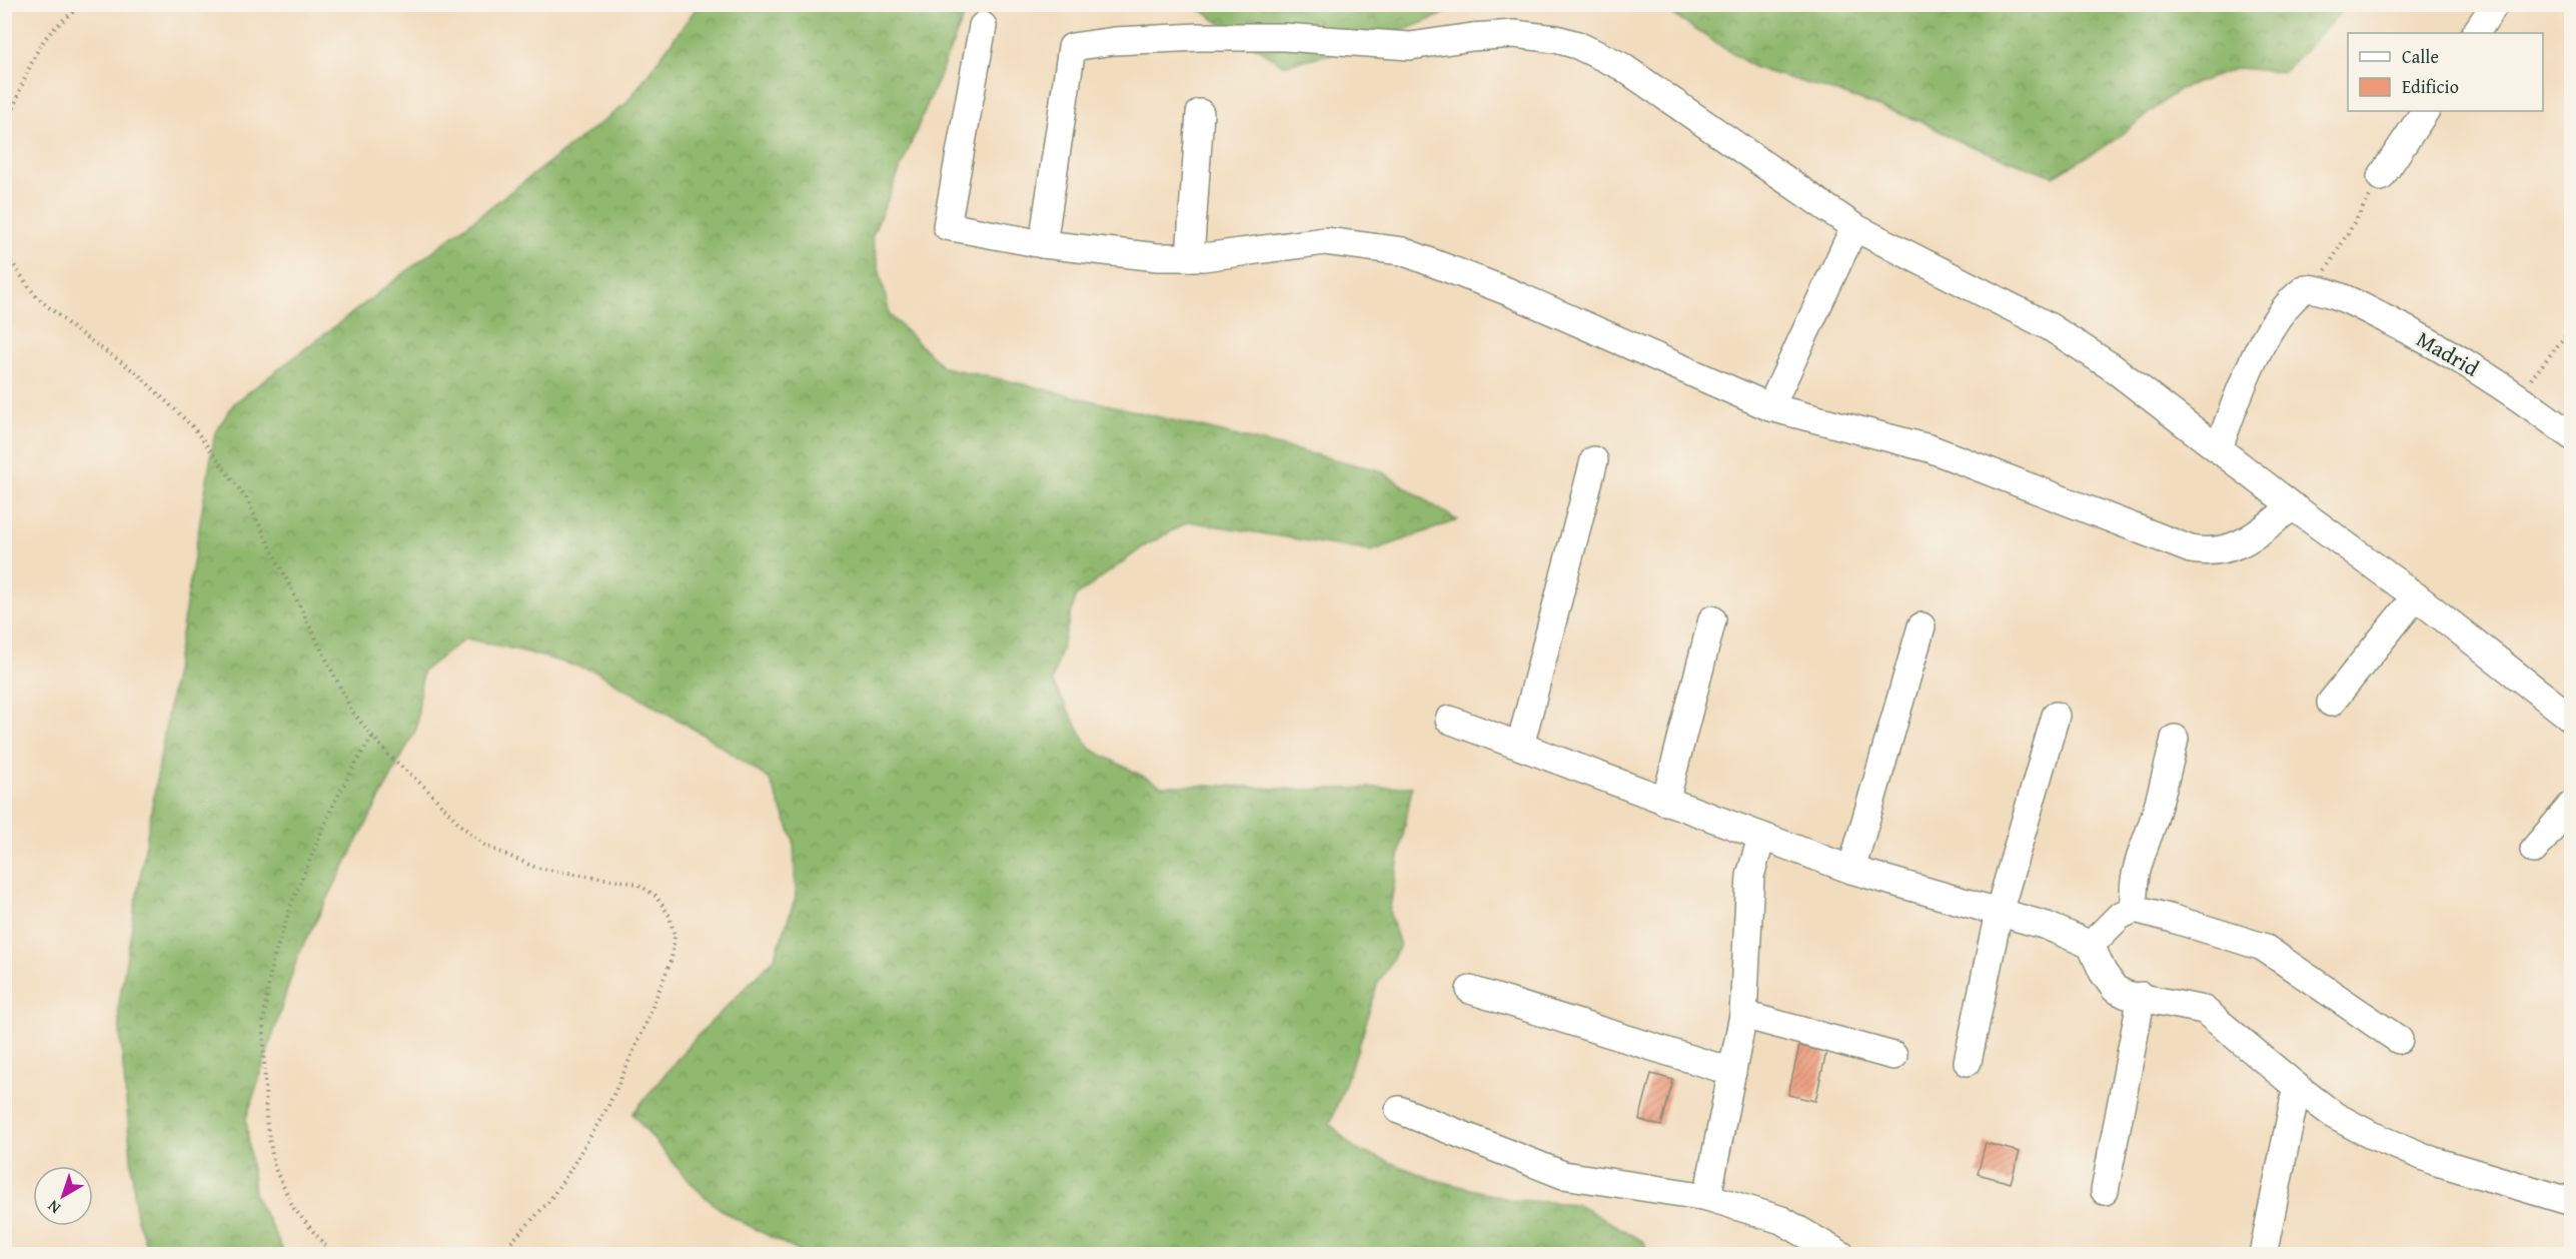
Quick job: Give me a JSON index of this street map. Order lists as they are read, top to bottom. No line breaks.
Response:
{"streets":{"street":["Madrid"]},"legend":["Calle","Edificio"],"north":"bottom left"}
